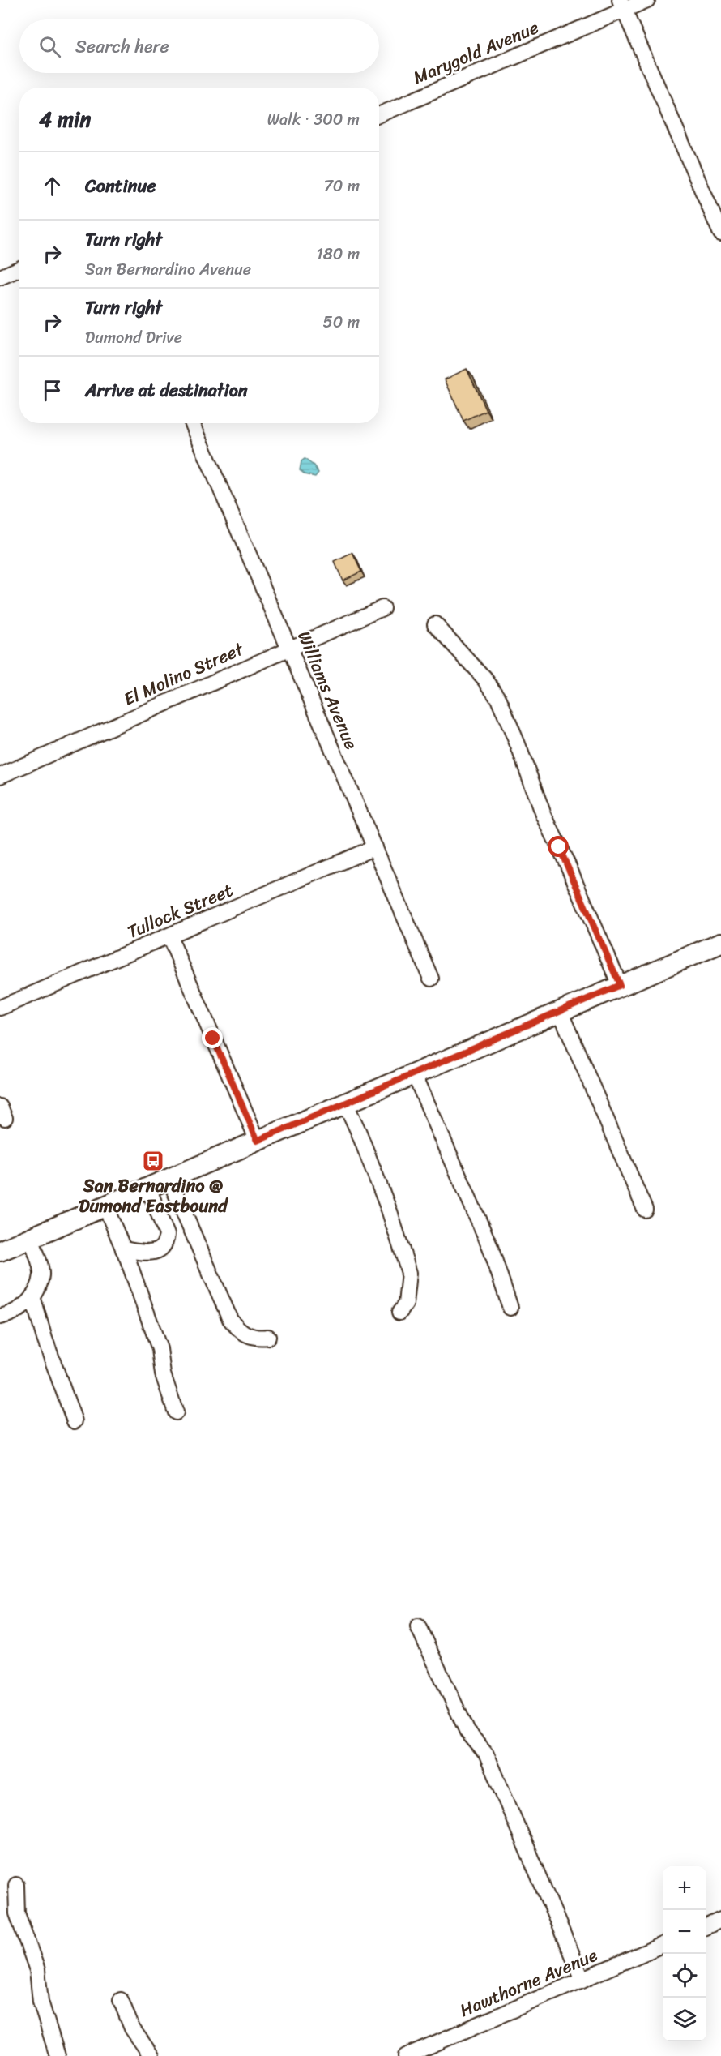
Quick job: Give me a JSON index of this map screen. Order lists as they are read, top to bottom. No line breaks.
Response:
{"streets":{"street":["Marygold Avenue","El Molino Street","Williams Avenue","Tullock Street","Hawthorne Avenue"]},"crossings":[["El Molino Street","Williams Avenue"],["Williams Avenue","Tullock Street"]],"places":{"bus stop":["San Bernardino @ Dumond Eastbound"]},"page":{"search":"Search here","heading":["4 min","Walk · 300 m"],"list":[["Continue","70 m"],["Turn right","San Bernardino Avenue","180 m"],["Turn right","Dumond Drive","50 m"],"Arrive at destination"],"map_buttons":["+","−"]}}
